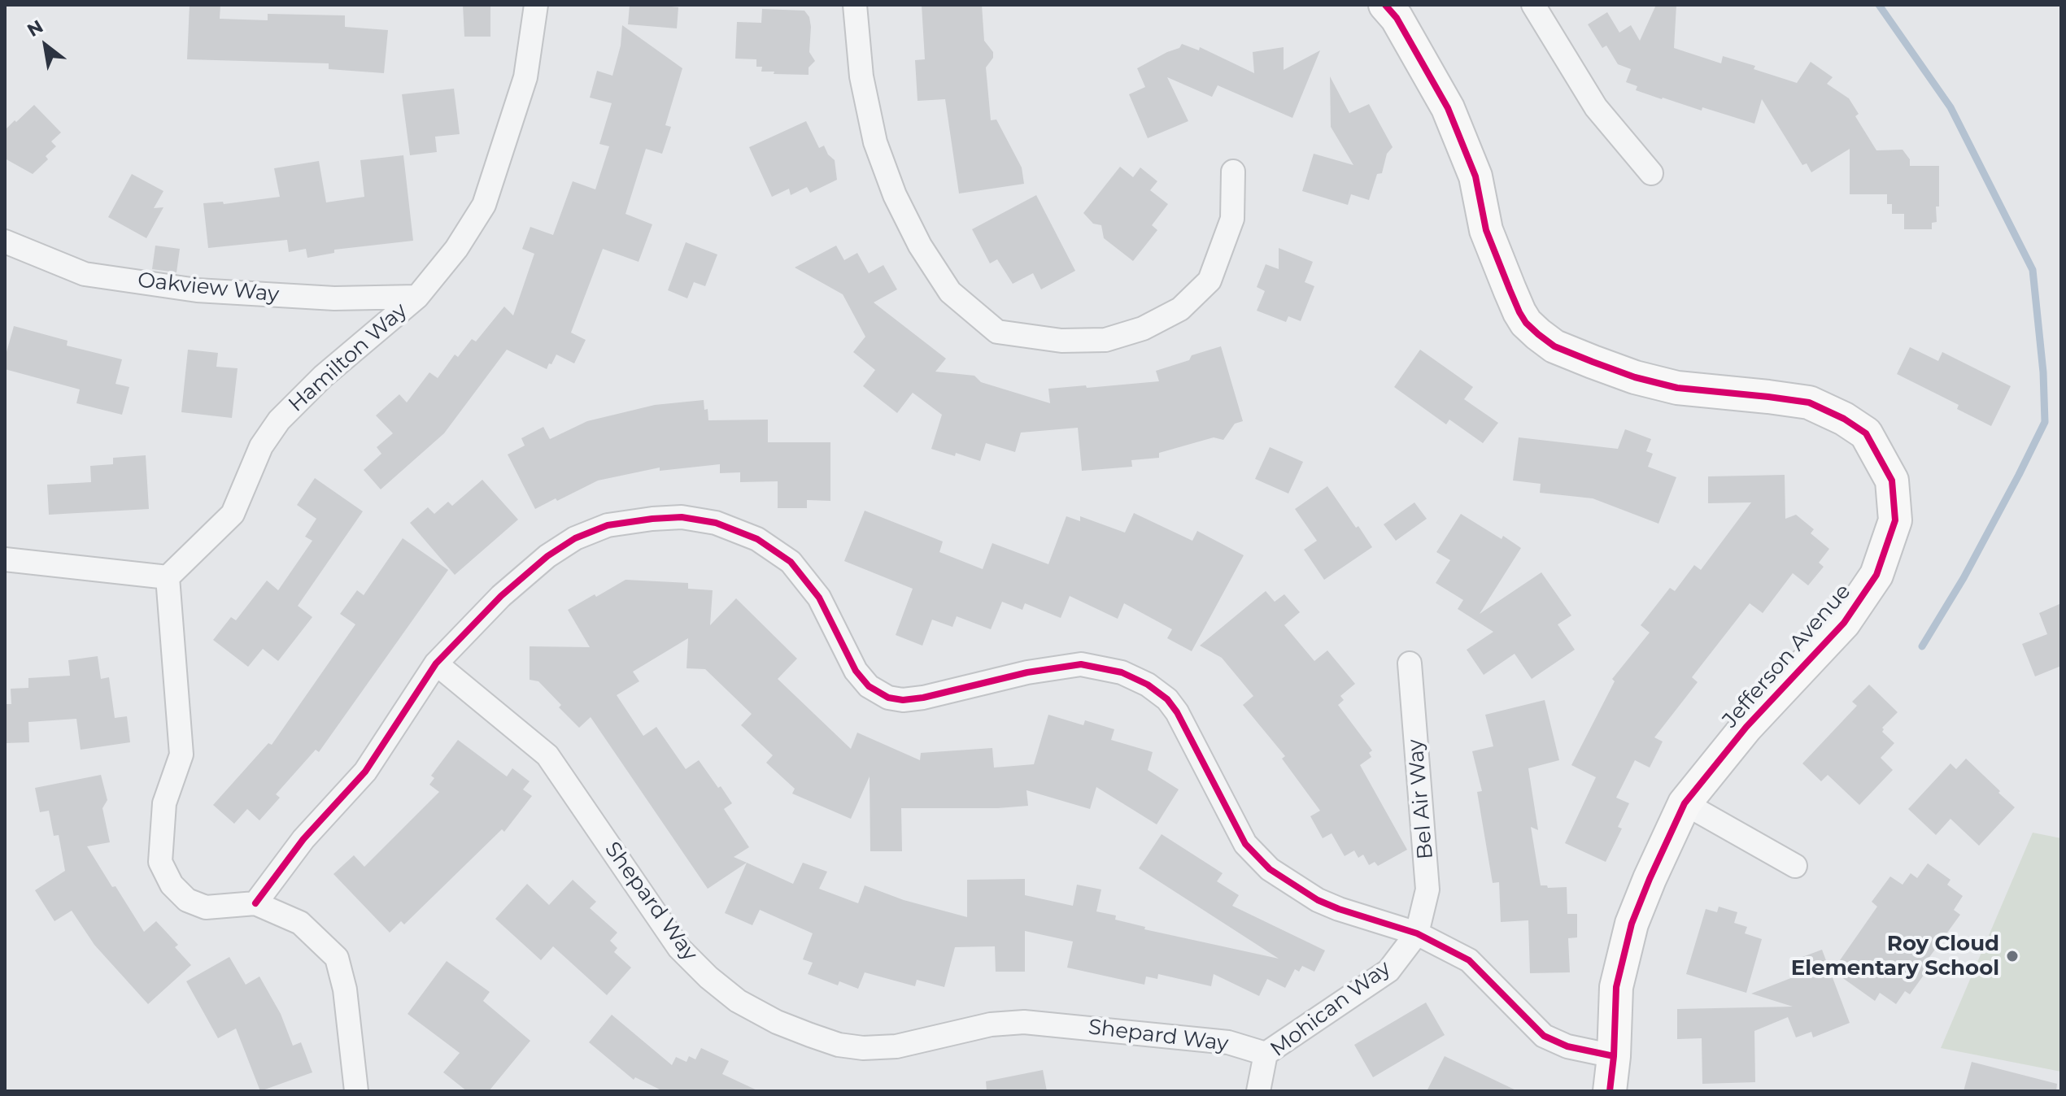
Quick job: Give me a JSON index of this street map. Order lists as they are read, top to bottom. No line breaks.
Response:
{"streets":{"street":["Oakview Way","Hamilton Way","Jefferson Avenue","Bel Air Way","Shepard Way","Mohican Way"]},"crossings":[["Oakview Way","Hamilton Way"],["Bel Air Way","Mohican Way"],["Shepard Way","Mohican Way"]],"places":["Roy Cloud Elementary School"],"north":"top left"}
